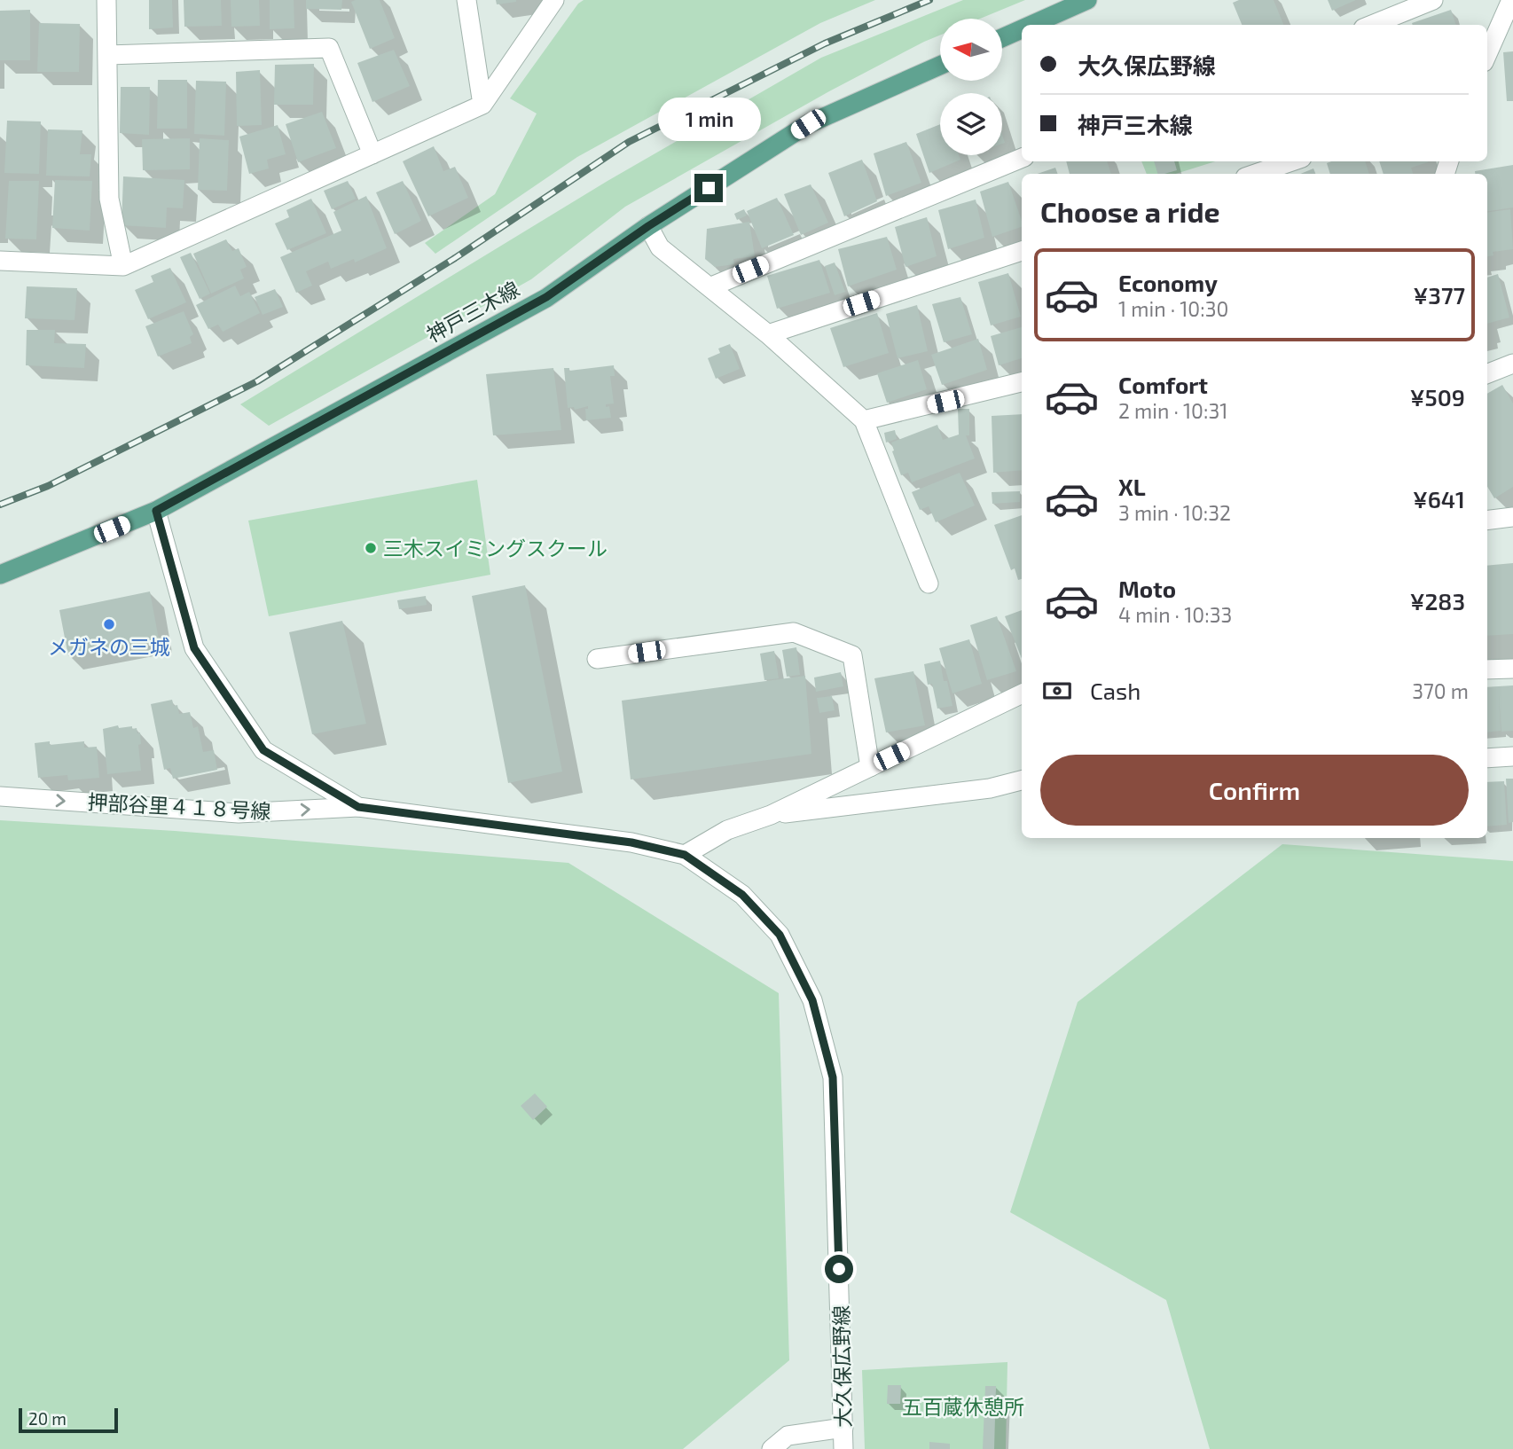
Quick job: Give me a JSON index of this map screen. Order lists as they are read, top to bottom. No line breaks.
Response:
{"streets":{"main road":["神戸三木線"],"street":["押部谷里４１８号線","大久保広野線"]},"crossings":[["神戸三木線","大久保広野線"],["押部谷里４１８号線","大久保広野線"]],"one_way":["押部谷里４１８号線"],"parks":["五百蔵休憩所"],"places":["三木スイミングスクール","メガネの三城"],"scale_bar":"20 m","north":"left","page":{"banner":["大久保広野線","神戸三木線"],"bubble":"1 min","heading":"Choose a ride","list":[{"name":"Economy","note":"1 min · 10:30","value":"¥377"},{"name":"Comfort","note":"2 min · 10:31","value":"¥509"},{"name":"XL","note":"3 min · 10:32","value":"¥641"},{"name":"Moto","note":"4 min · 10:33","value":"¥283"}],"pay":["Cash","370 m"],"buttons":"Confirm","scale":"20 m"}}
